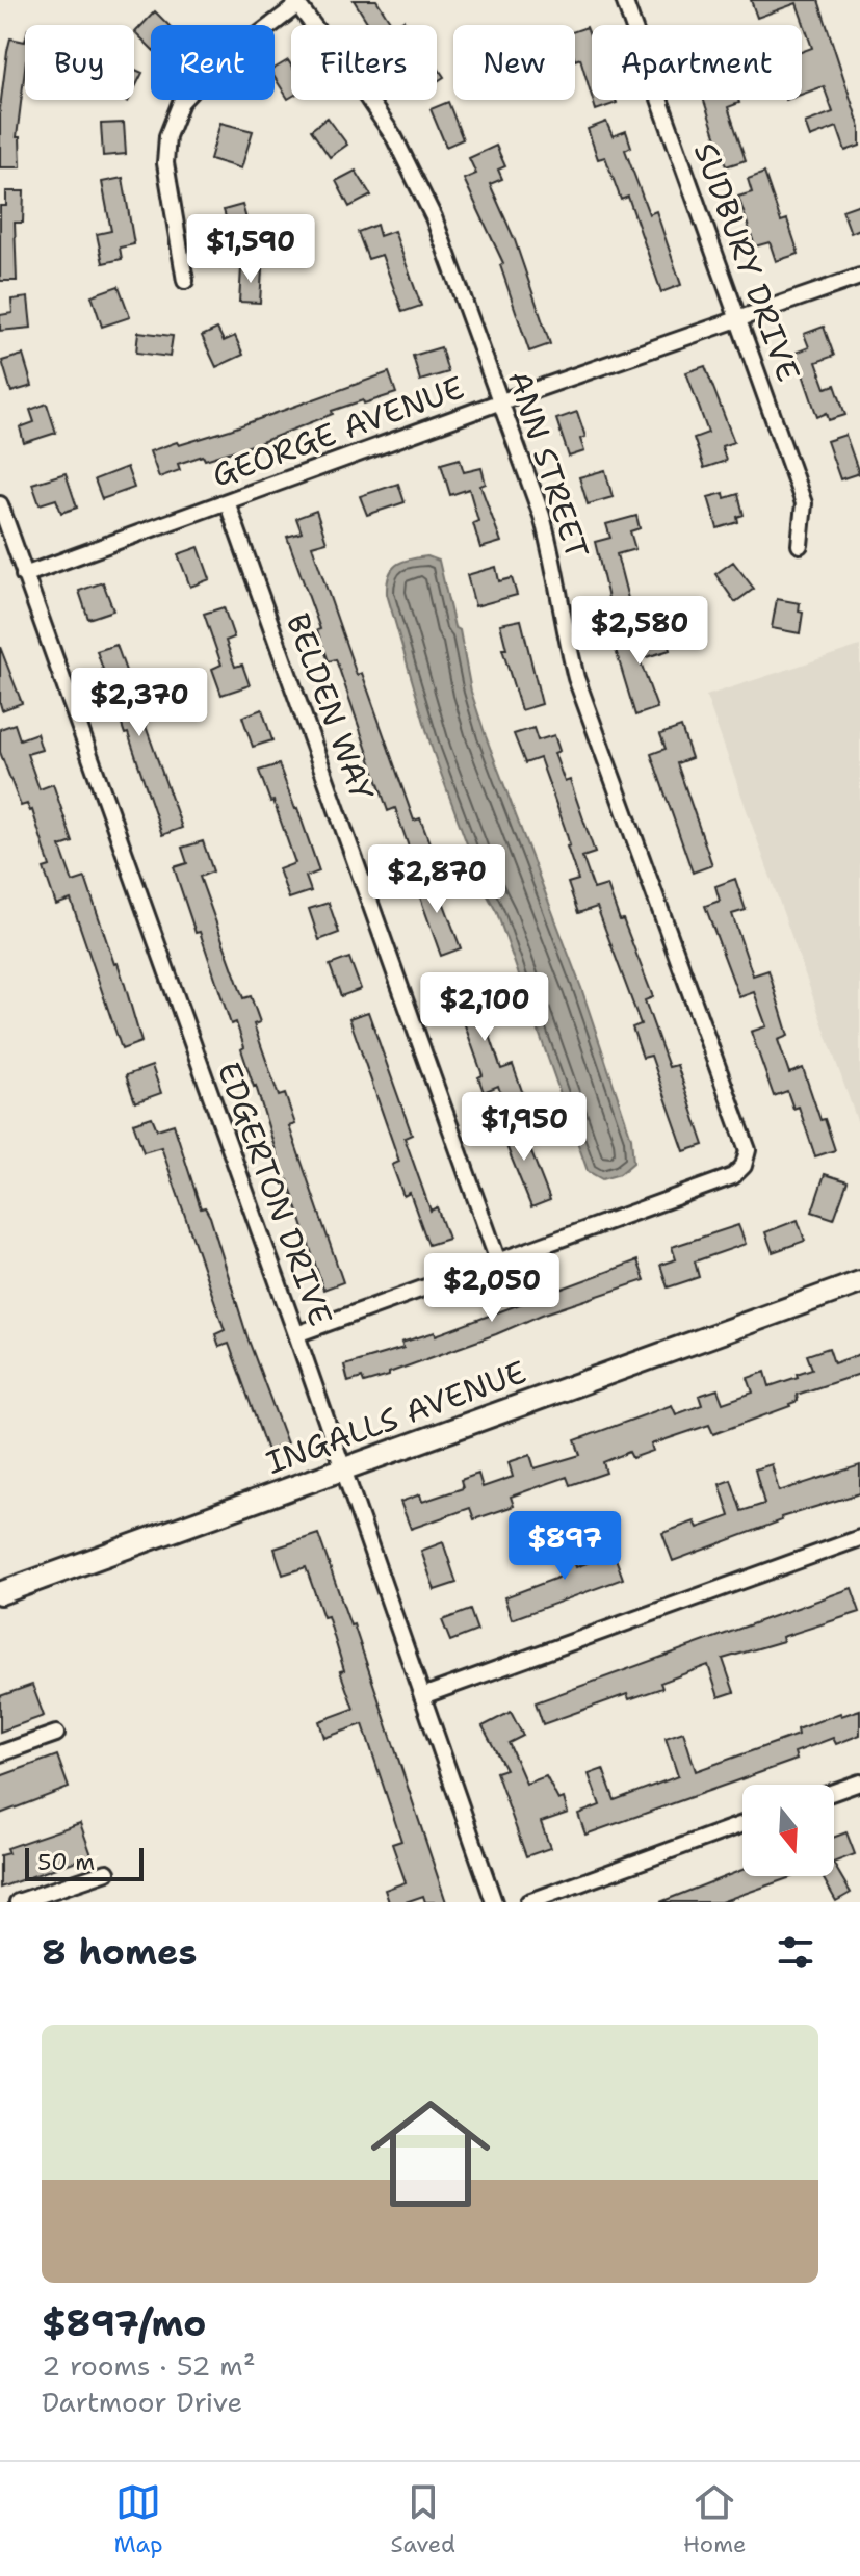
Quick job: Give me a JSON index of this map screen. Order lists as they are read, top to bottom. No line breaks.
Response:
{"streets":{"street":["SUDBURY DRIVE","GEORGE AVENUE","ANN STREET","BELDEN WAY","EDGERTON DRIVE","INGALLS AVENUE"]},"crossings":[["SUDBURY DRIVE","GEORGE AVENUE"],["GEORGE AVENUE","ANN STREET"],["GEORGE AVENUE","BELDEN WAY"],["GEORGE AVENUE","EDGERTON DRIVE"],["ANN STREET","BELDEN WAY"],["EDGERTON DRIVE","INGALLS AVENUE"]],"scale_bar":"50 m","north":"bottom","page":{"chip":["Buy","Rent","Filters","New","Apartment"],"price":["$1,590","$2,580","$2,370","$2,870","$2,100","$1,950","$2,050","$897"],"scale":"50 m","heading":"8 homes","list":[{"name":"$897/mo","note":"2 rooms · 52 m² · Dartmoor Drive"}],"tabs":["Map","Saved","Home"]}}
